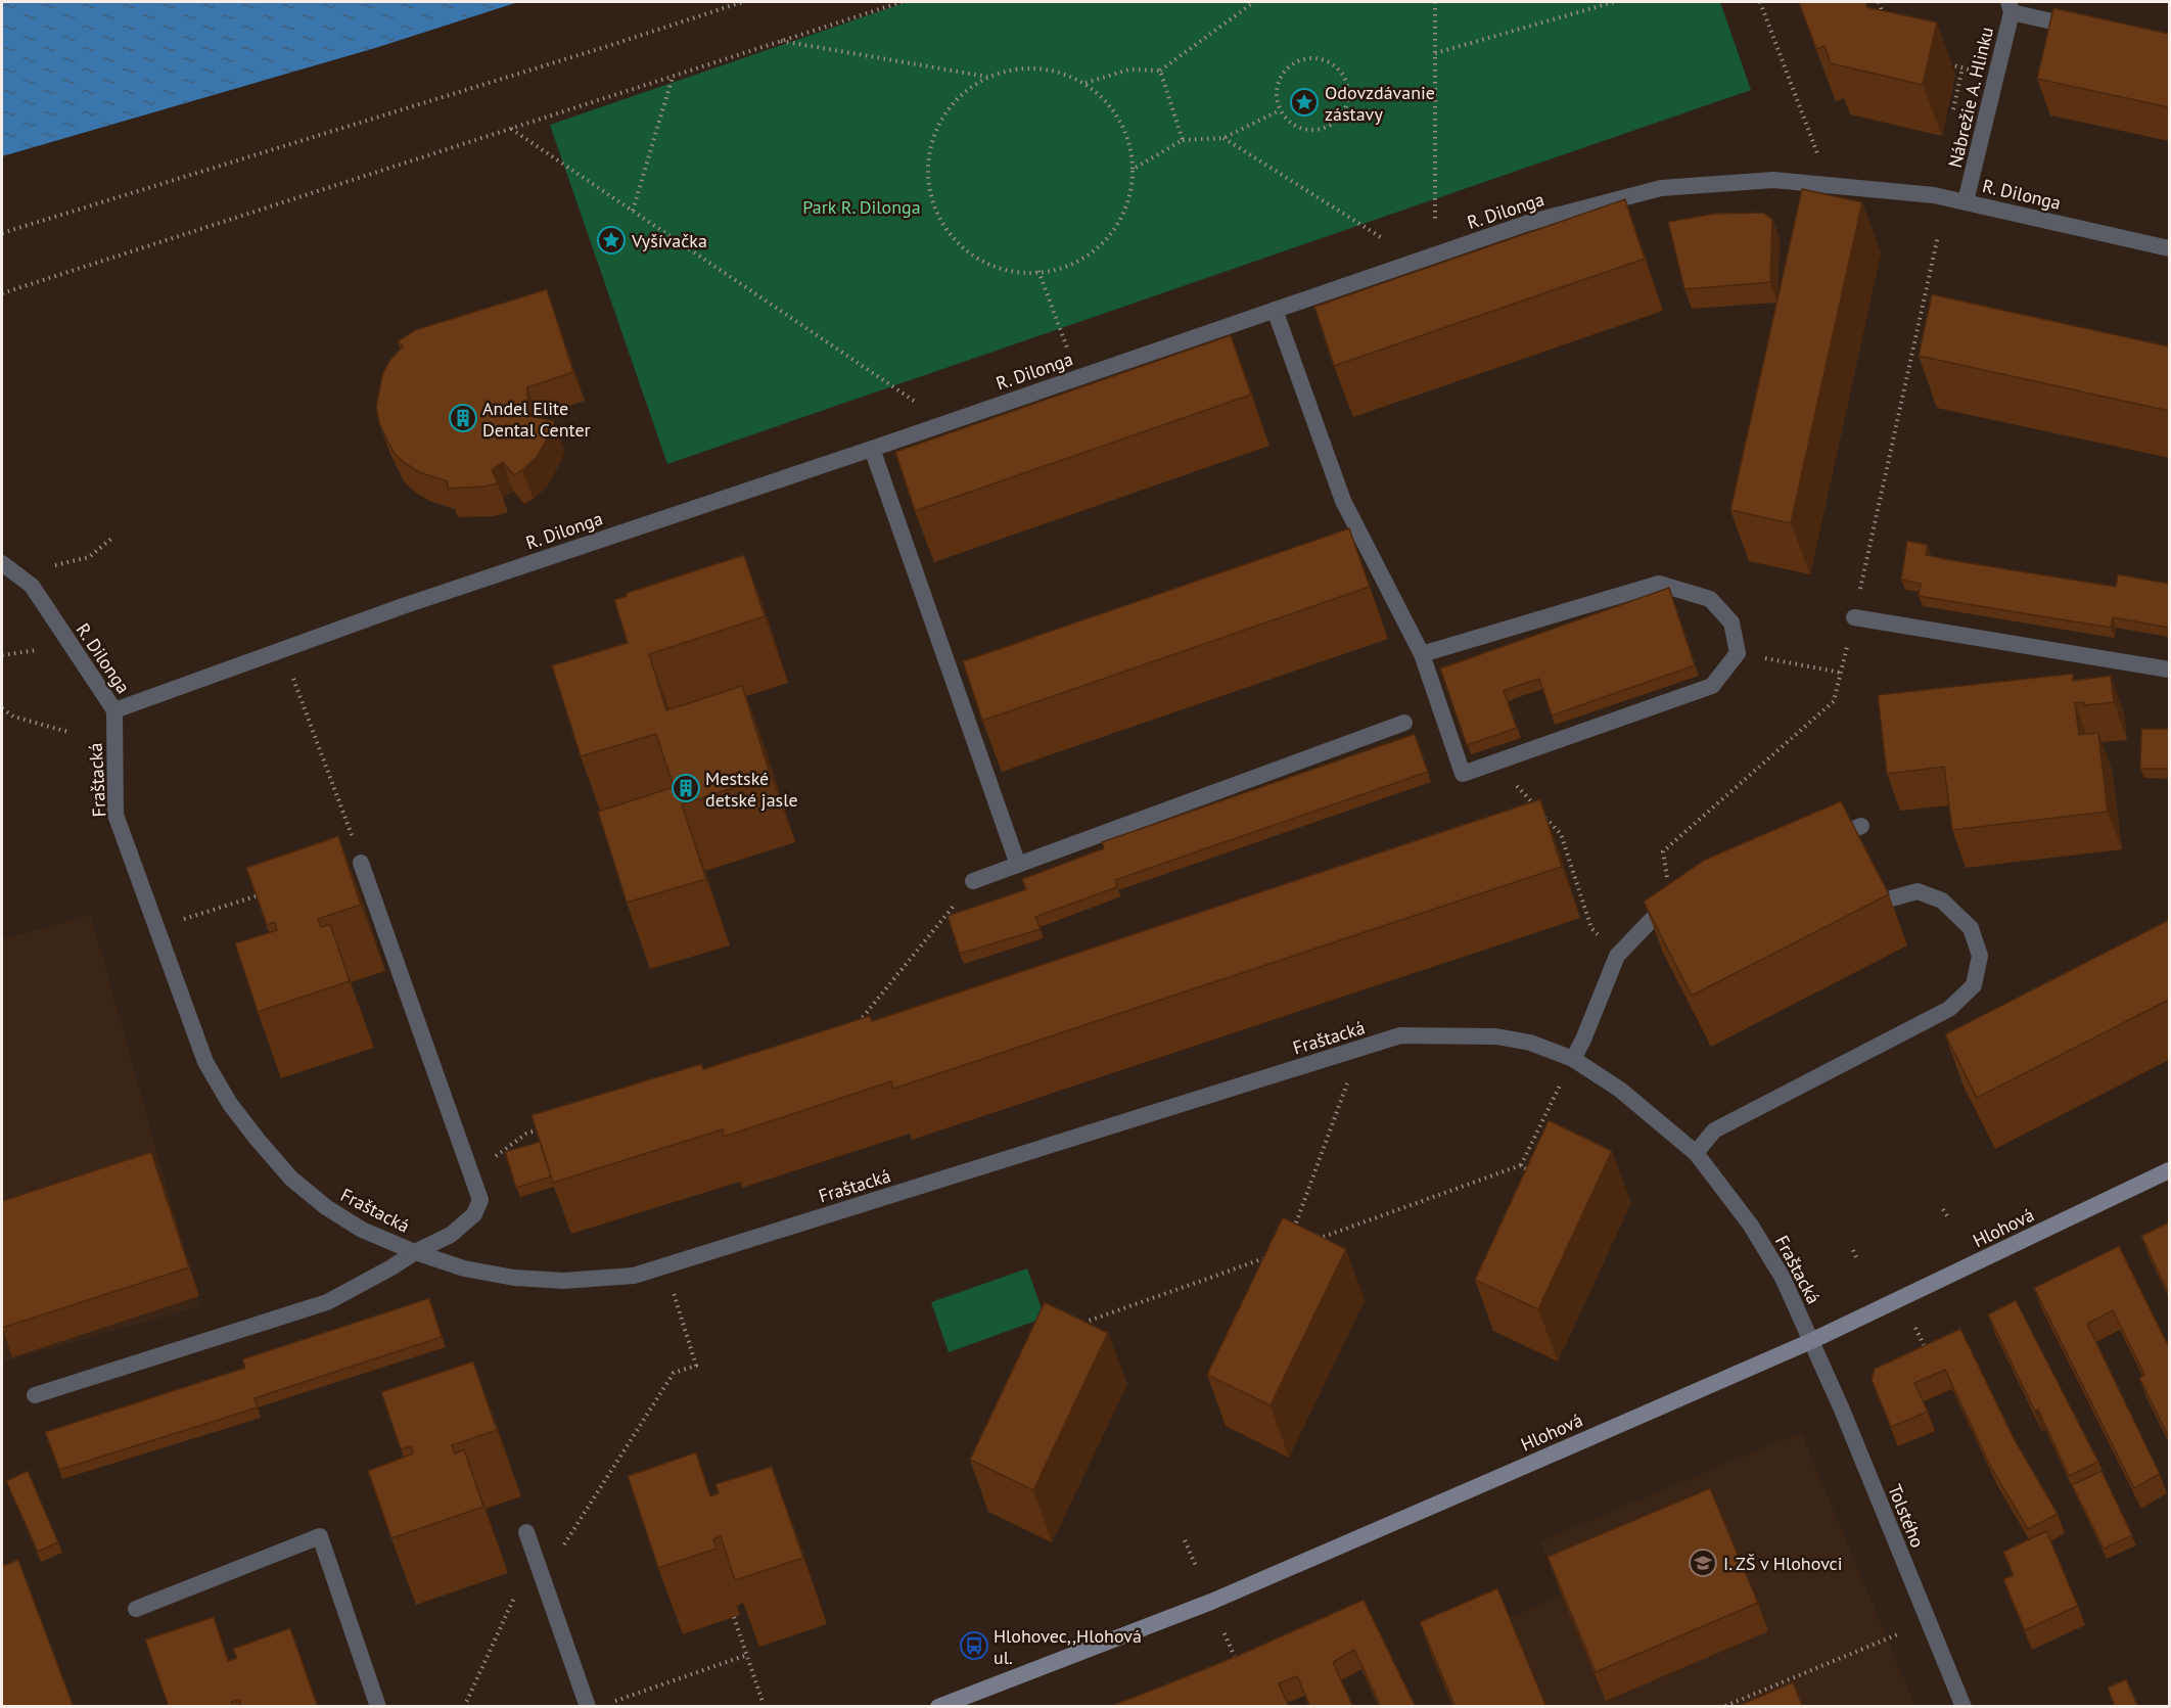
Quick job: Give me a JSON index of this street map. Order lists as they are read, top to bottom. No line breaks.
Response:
{"streets":{"main road":["Hlohová"],"street":["Nábrežie A. Hlinku","R. Dilonga","Fraštacká","Tolstého"]},"crossings":[["Nábrežie A. Hlinku","R. Dilonga"],["R. Dilonga","Fraštacká"],["Fraštacká","Hlohová"],["Fraštacká","Tolstého"],["Hlohová","Tolstého"]],"parks":["Park R. Dilonga"],"places":{"place":["Odovzdávanie zástavy","Vyšívačka"],"building":["Andel Elite Dental Center","Mestské detské jasle"],"school or university":["I. ZŠ v Hlohovci"],"bus stop":["Hlohovec,,Hlohová ul."]}}
